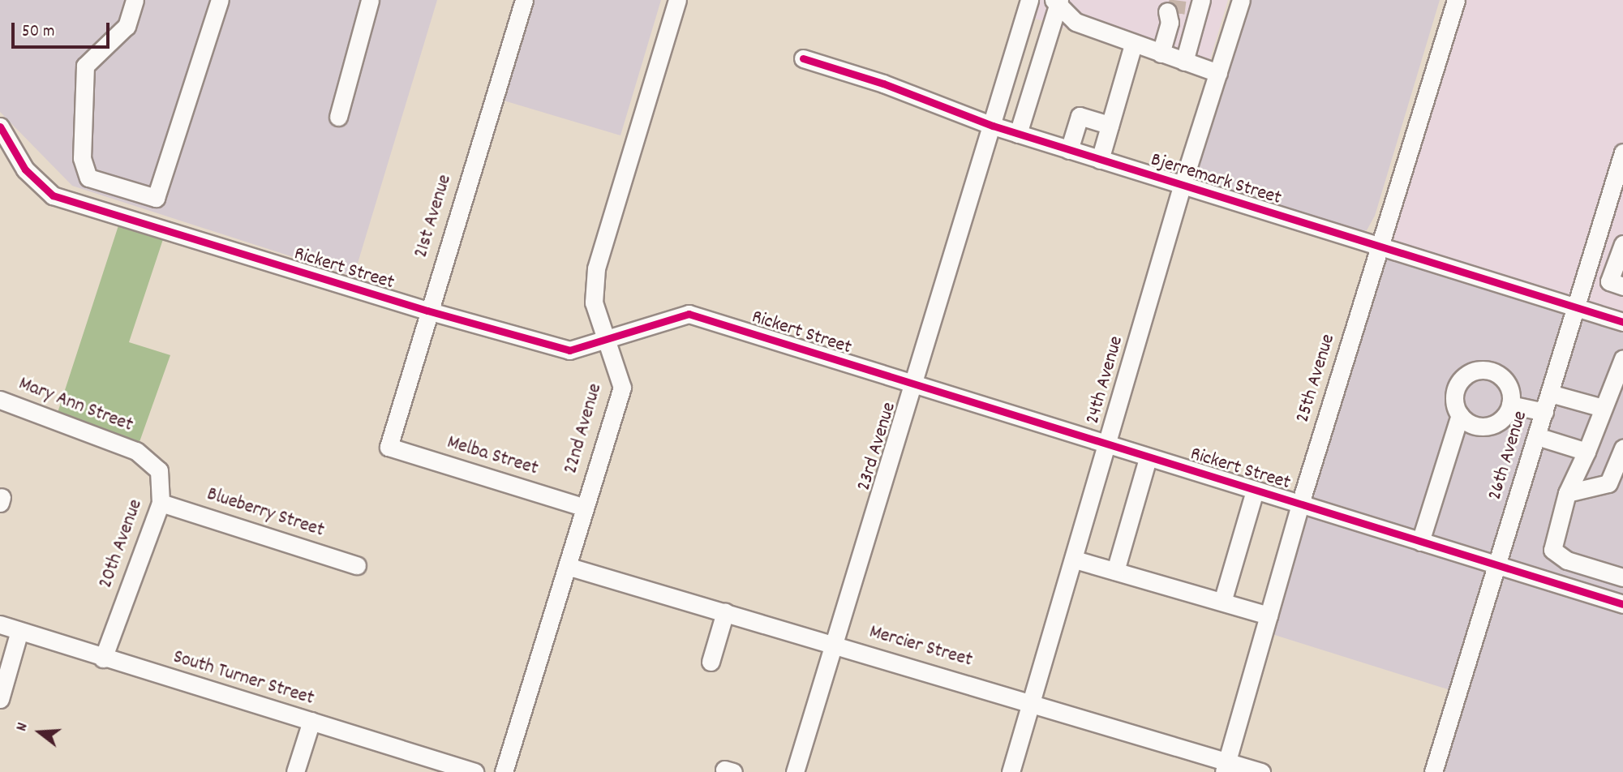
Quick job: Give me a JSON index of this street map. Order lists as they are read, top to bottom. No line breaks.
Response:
{"streets":{"street":["Bjerremark Street","21st Avenue","Rickert Street","25th Avenue","24th Avenue","Mary Ann Street","22nd Avenue","23rd Avenue","26th Avenue","Melba Street","Blueberry Street","20th Avenue","Mercier Street","South Turner Street"]},"crossings":[["Bjerremark Street","25th Avenue"],["Bjerremark Street","24th Avenue"],["Bjerremark Street","23rd Avenue"],["Bjerremark Street","26th Avenue"],["21st Avenue","Rickert Street"],["21st Avenue","Melba Street"],["Rickert Street","25th Avenue"],["Rickert Street","24th Avenue"],["Rickert Street","22nd Avenue"],["Rickert Street","23rd Avenue"],["Rickert Street","26th Avenue"],["25th Avenue","Mercier Street"],["24th Avenue","Mercier Street"],["Mary Ann Street","20th Avenue"],["22nd Avenue","Melba Street"],["22nd Avenue","Mercier Street"],["23rd Avenue","Mercier Street"],["Blueberry Street","20th Avenue"],["20th Avenue","South Turner Street"]],"scale_bar":"50 m","north":"left"}
